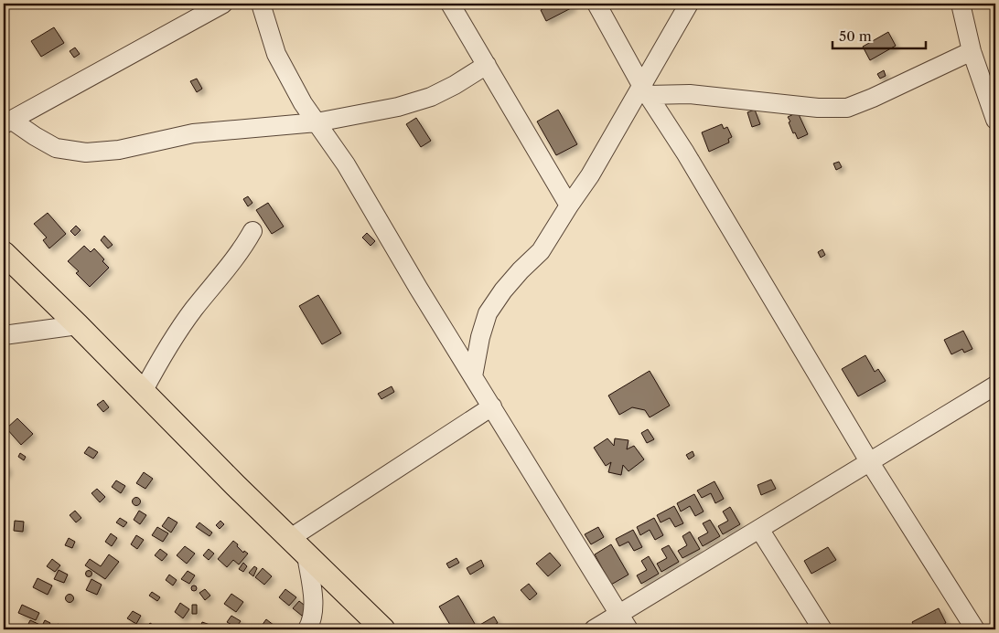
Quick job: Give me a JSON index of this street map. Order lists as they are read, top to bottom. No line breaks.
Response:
{"scale_bar":"50 m"}
